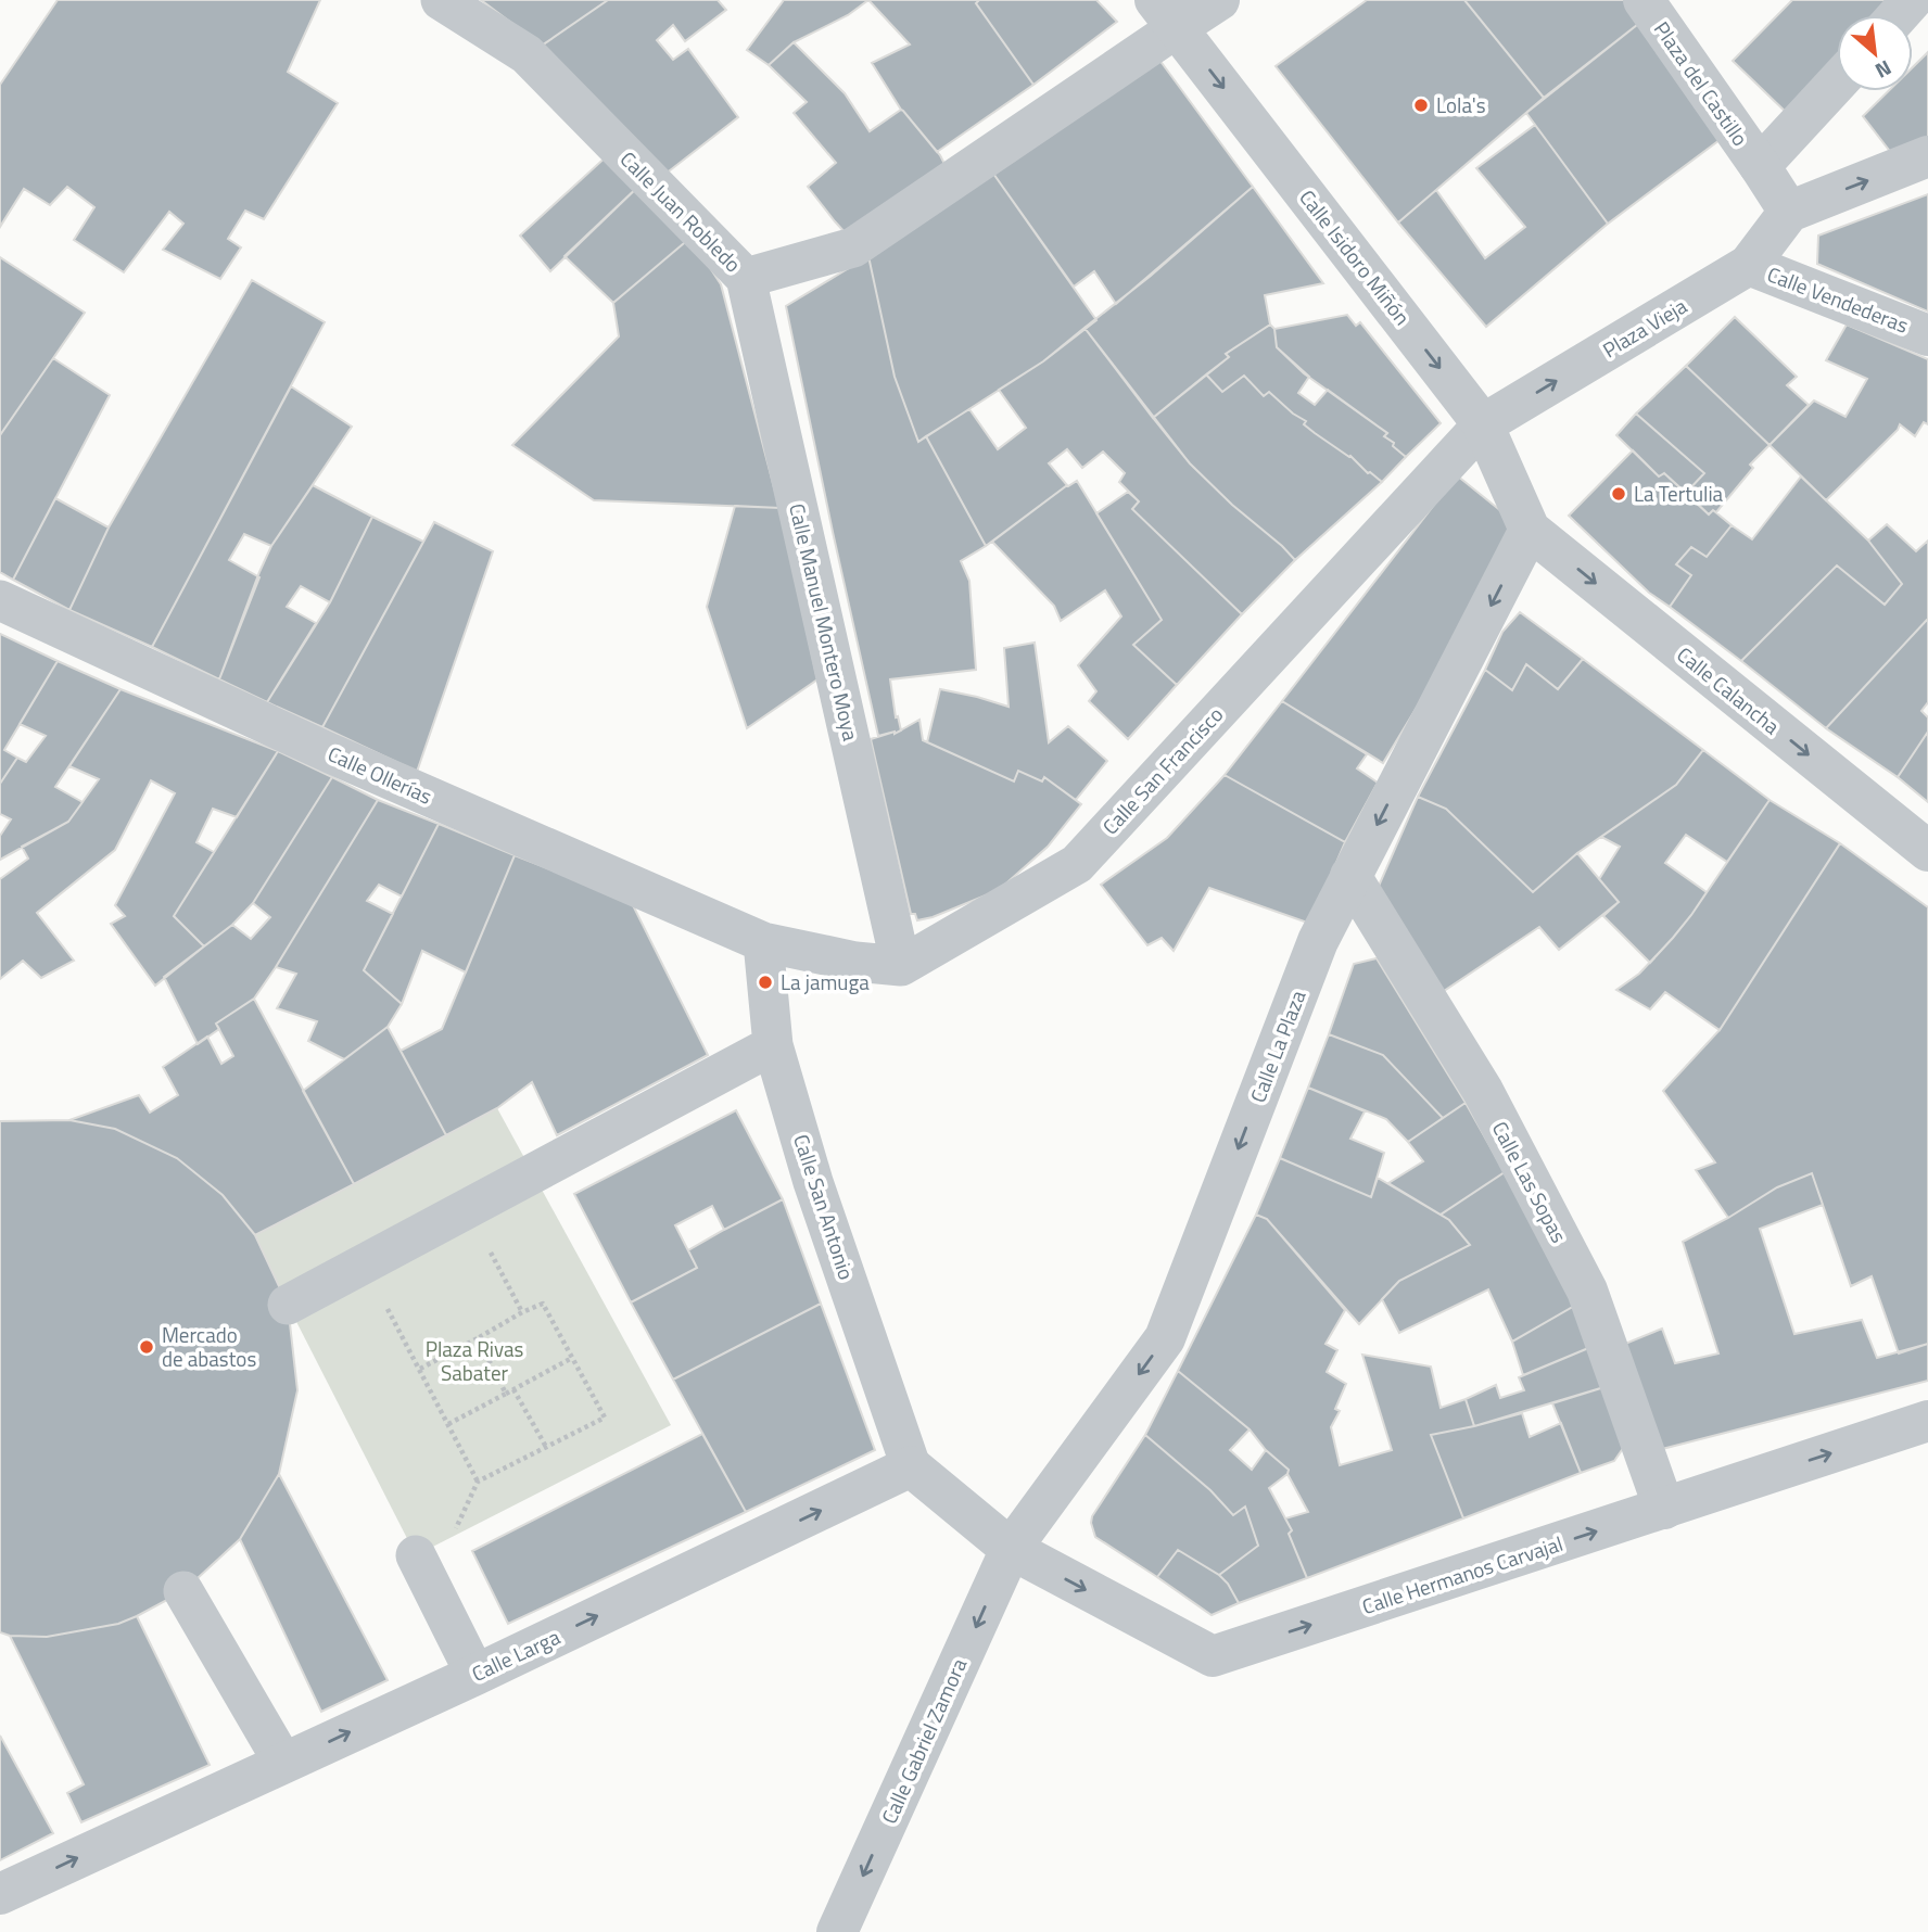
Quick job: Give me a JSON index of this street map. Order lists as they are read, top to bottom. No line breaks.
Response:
{"streets":{"street":["Plaza del Castillo","Calle Juan Robledo","Calle Isidoro Miñón","Calle Vendederas","Plaza Vieja","Calle Manuel Montero Moya","Calle Calancha","Calle San Francisco","Calle Ollerías","Calle La Plaza","Calle Las Sopas","Calle San Antonio","Calle Hermanos Carvajal","Calle Larga","Calle Gabriel Zamora"]},"crossings":[["Plaza del Castillo","Plaza Vieja"],["Calle Juan Robledo","Calle Isidoro Miñón"],["Calle Juan Robledo","Calle Manuel Montero Moya"],["Calle Isidoro Miñón","Plaza Vieja"],["Calle Isidoro Miñón","Calle Calancha"],["Calle Isidoro Miñón","Calle San Francisco"],["Calle Isidoro Miñón","Calle La Plaza"],["Calle Vendederas","Plaza Vieja"],["Plaza Vieja","Calle San Francisco"],["Calle Manuel Montero Moya","Calle San Francisco"],["Calle Calancha","Calle La Plaza"],["Calle Ollerías","Calle San Antonio"],["Calle La Plaza","Calle Las Sopas"],["Calle La Plaza","Calle Hermanos Carvajal"],["Calle La Plaza","Calle Gabriel Zamora"],["Calle Las Sopas","Calle Hermanos Carvajal"],["Calle San Antonio","Calle Larga"],["Calle Hermanos Carvajal","Calle Gabriel Zamora"]],"one_way":["Calle Isidoro Miñón","Plaza Vieja","Calle Calancha","Calle La Plaza","Calle Hermanos Carvajal","Calle Larga","Calle Gabriel Zamora"],"parks":["Plaza Rivas Sabater"],"places":["Lola's","La Tertulia","La jamuga","Mercado de abastos"],"north":"bottom right"}
